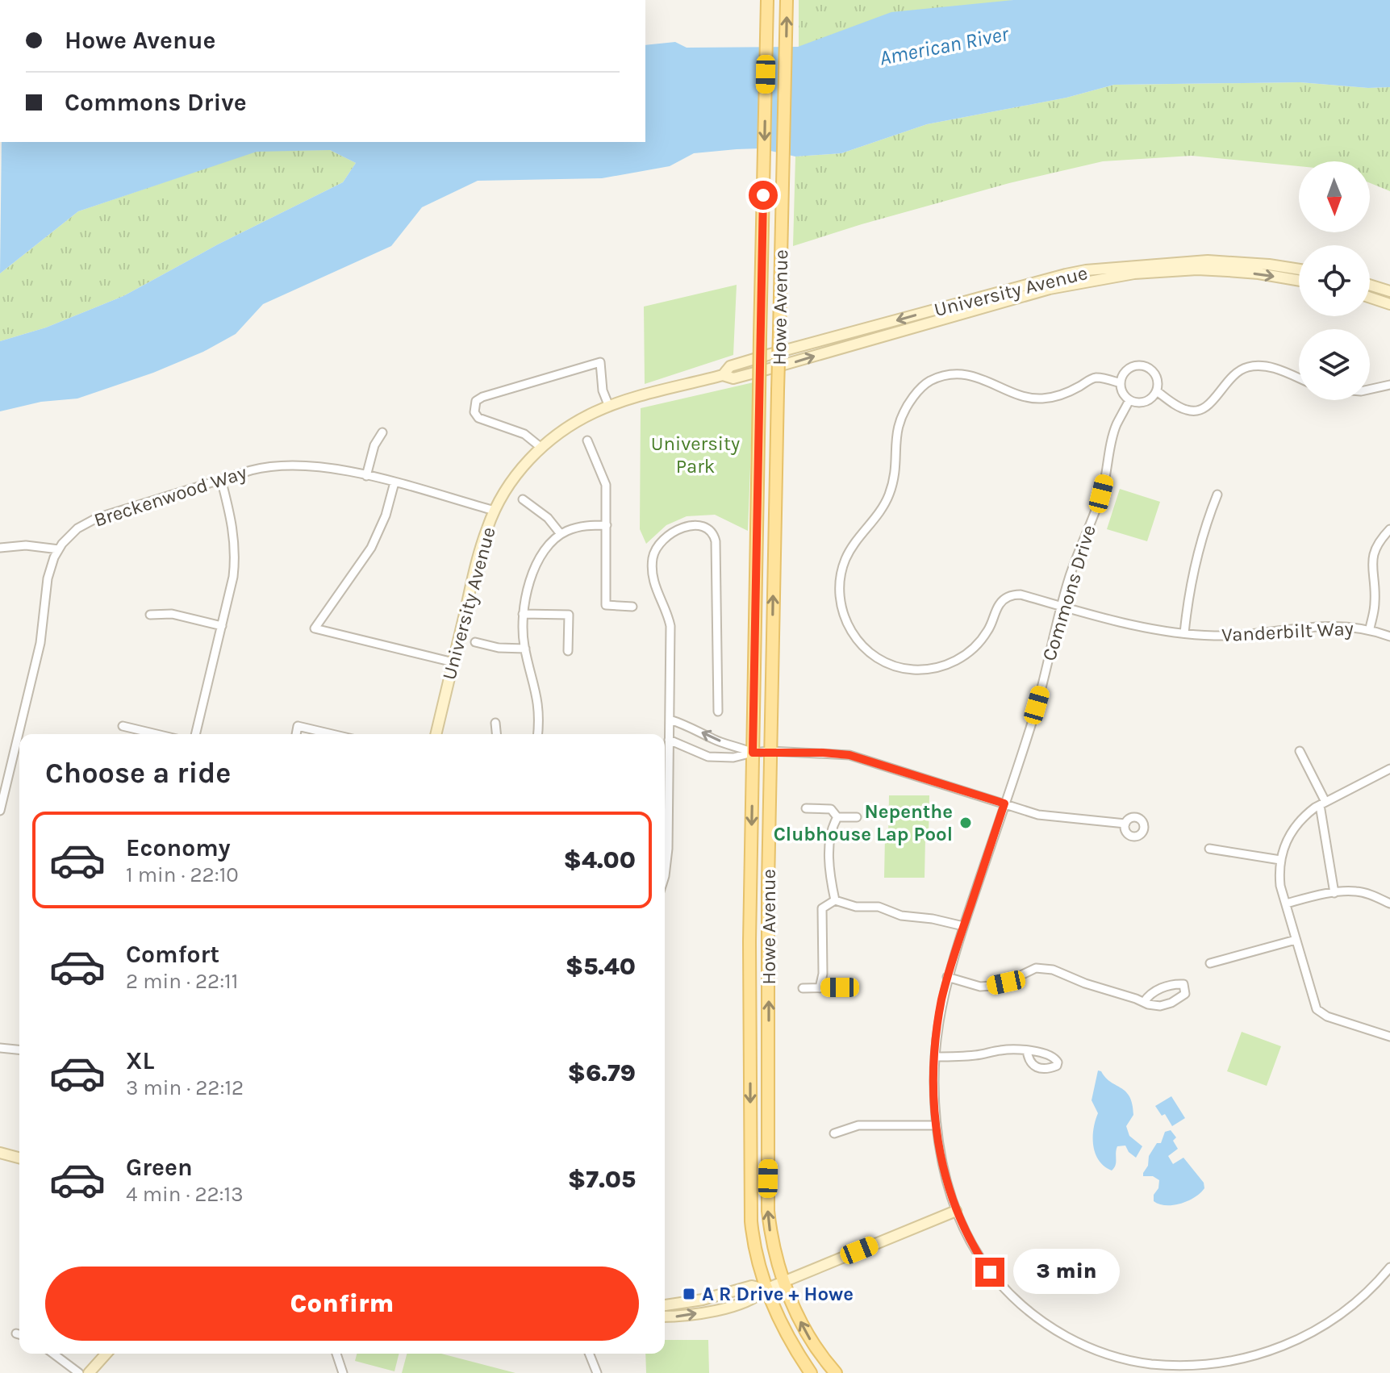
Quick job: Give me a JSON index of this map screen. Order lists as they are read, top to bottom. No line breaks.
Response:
{"streets":{"main road":["Howe Avenue"],"street":["University Avenue","Breckenwood Way","Commons Drive","Vanderbilt Way"]},"crossings":[["University Avenue","Breckenwood Way"],["Commons Drive","Vanderbilt Way"]],"water":["American River"],"parks":["University Park"],"places":{"other":["Nepenthe Clubhouse Lap Pool"],"transit":["A R Drive + Howe"]},"north":"bottom","page":{"banner":["Howe Avenue","Commons Drive"],"heading":"Choose a ride","list":[{"name":"Economy","note":"1 min · 22:10","value":"$4.00"},{"name":"Comfort","note":"2 min · 22:11","value":"$5.40"},{"name":"XL","note":"3 min · 22:12","value":"$6.79"},{"name":"Green","note":"4 min · 22:13","value":"$7.05"}],"bubble":"3 min","buttons":"Confirm"}}
